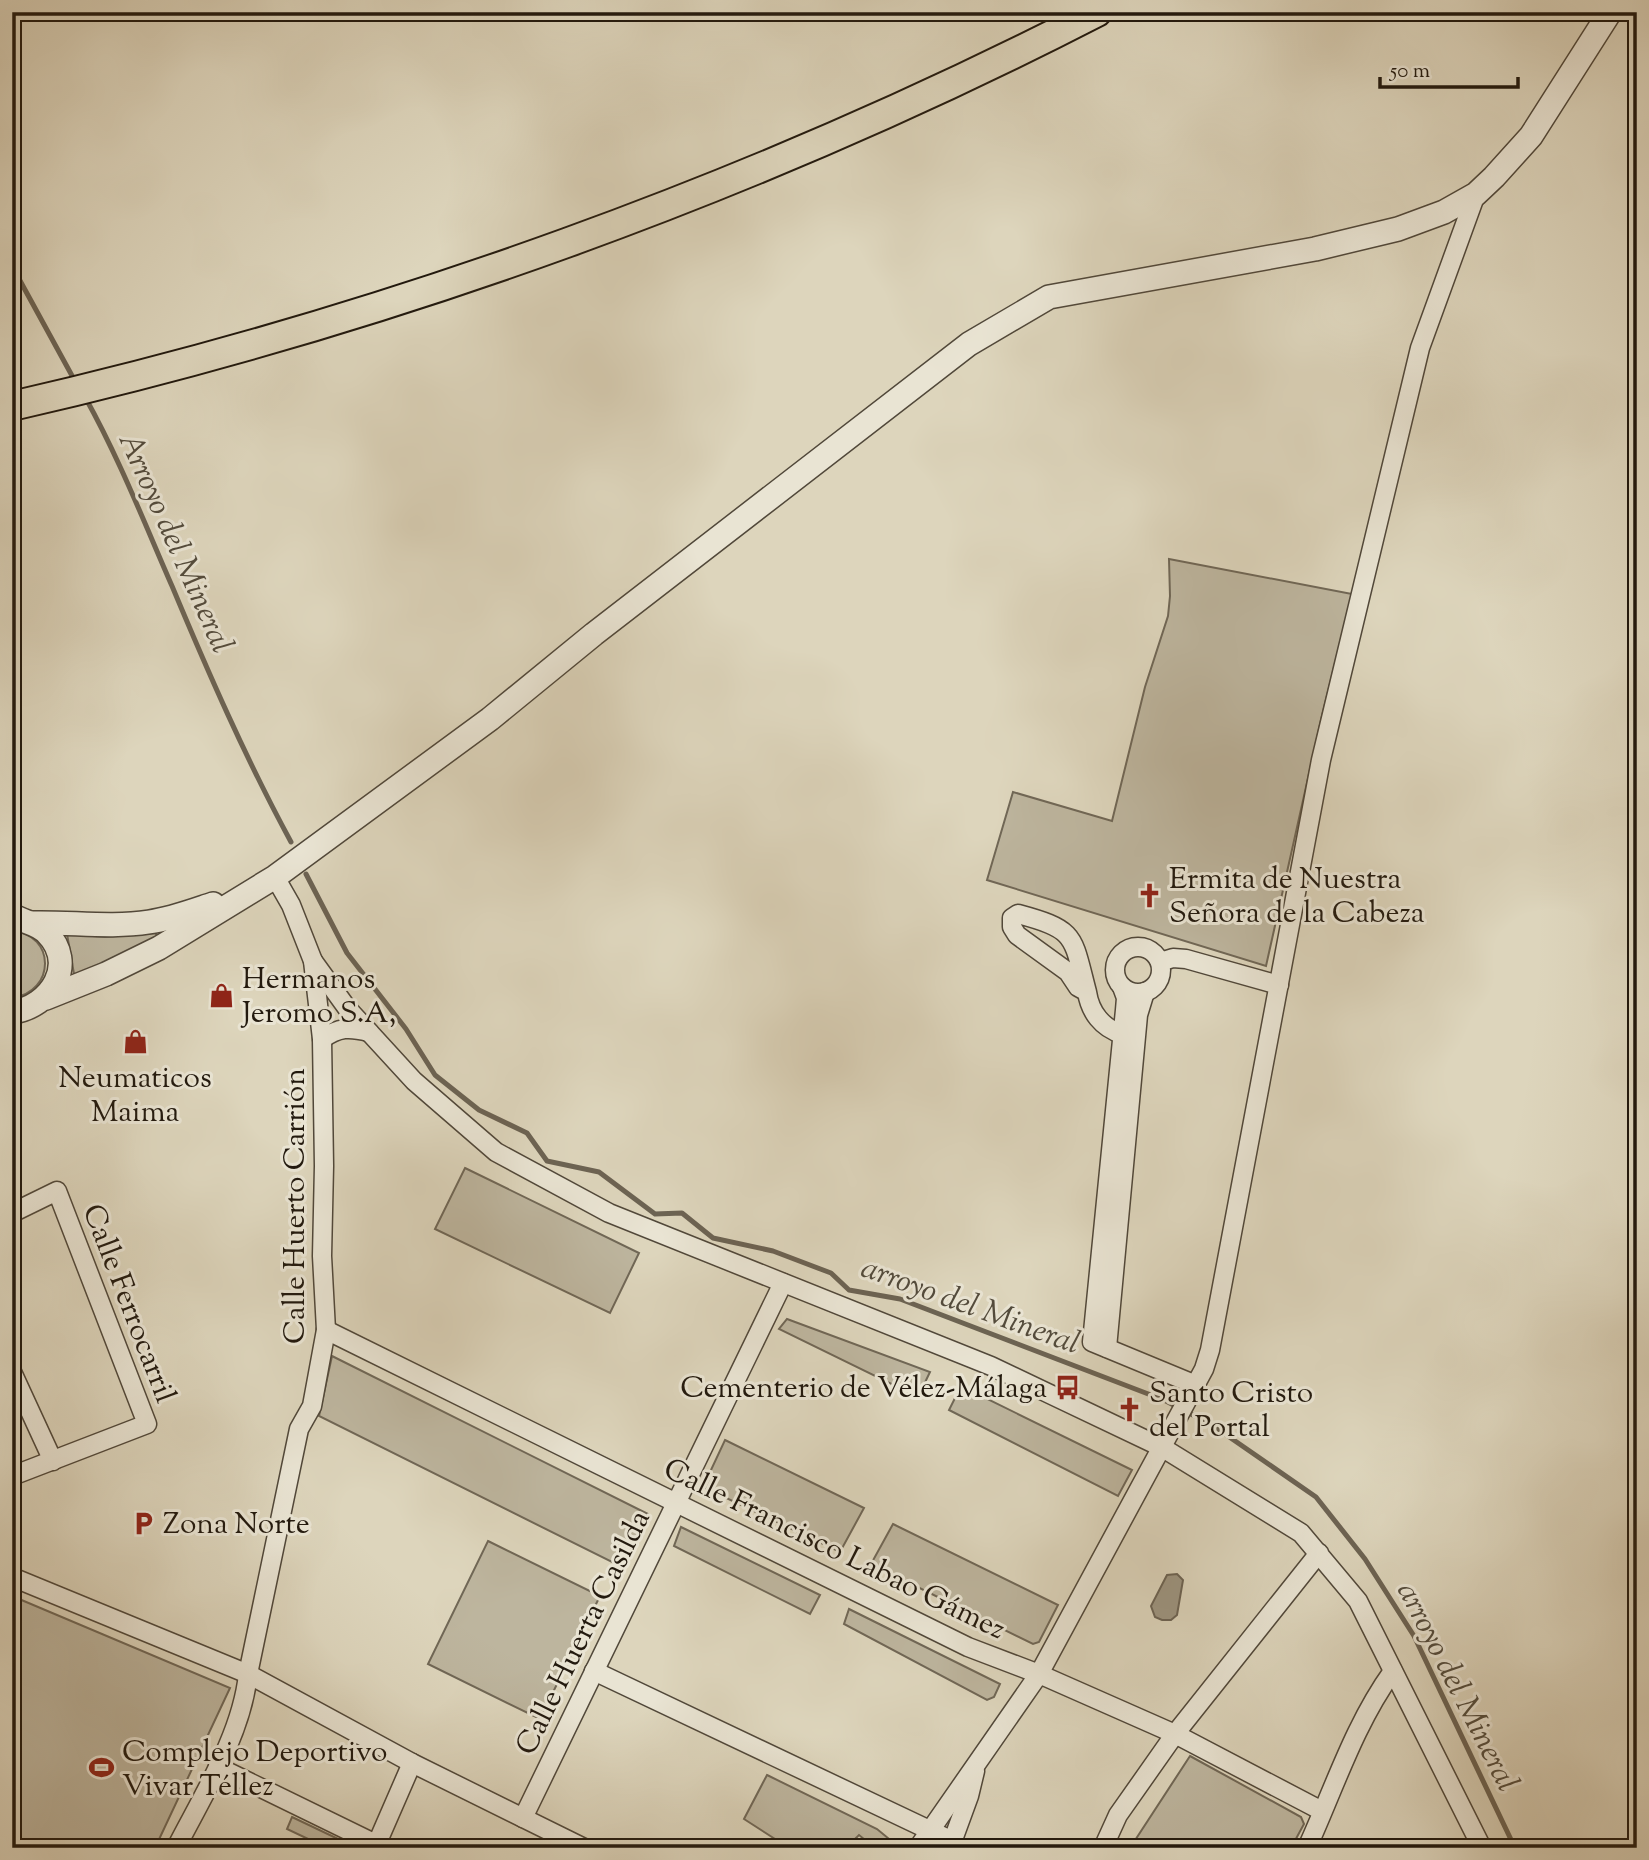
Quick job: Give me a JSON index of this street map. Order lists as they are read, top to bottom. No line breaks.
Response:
{"streets":{"street":["Calle Huerto Carrión","Calle Ferrocarril","Calle Francisco Labao Gámez","Calle Huerta Casilda"]},"crossings":[["Calle Huerto Carrión","Calle Francisco Labao Gámez"],["Calle Francisco Labao Gámez","Calle Huerta Casilda"]],"water":["Arroyo del Mineral","arroyo del Mineral"],"places":{"church":["Ermita de Nuestra Señora de la Cabeza","Santo Cristo del Portal"],"shop":["Hermanos Jeromo S.A,","Neumaticos Maima"],"bus stop":["Cementerio de Vélez-Málaga"],"parking":["Zona Norte"],"sports":["Complejo Deportivo Vivar Téllez"]},"scale_bar":"50 m"}
